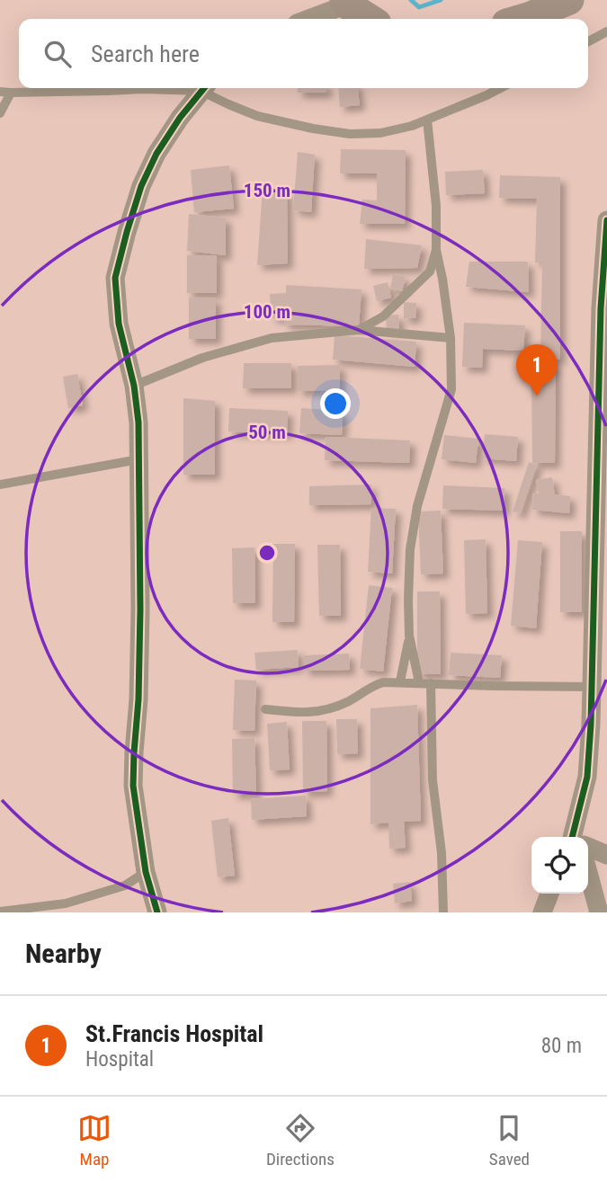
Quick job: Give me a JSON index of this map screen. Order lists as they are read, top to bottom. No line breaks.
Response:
{"page":{"search":"Search here","pins":"1","heading":"Nearby","list":[{"mark":"1","name":"St.Francis Hospital","note":"Hospital","value":"80 m"}],"nav":["Map","Directions","Saved"]},"rings":["150 m","100 m","50 m"]}
